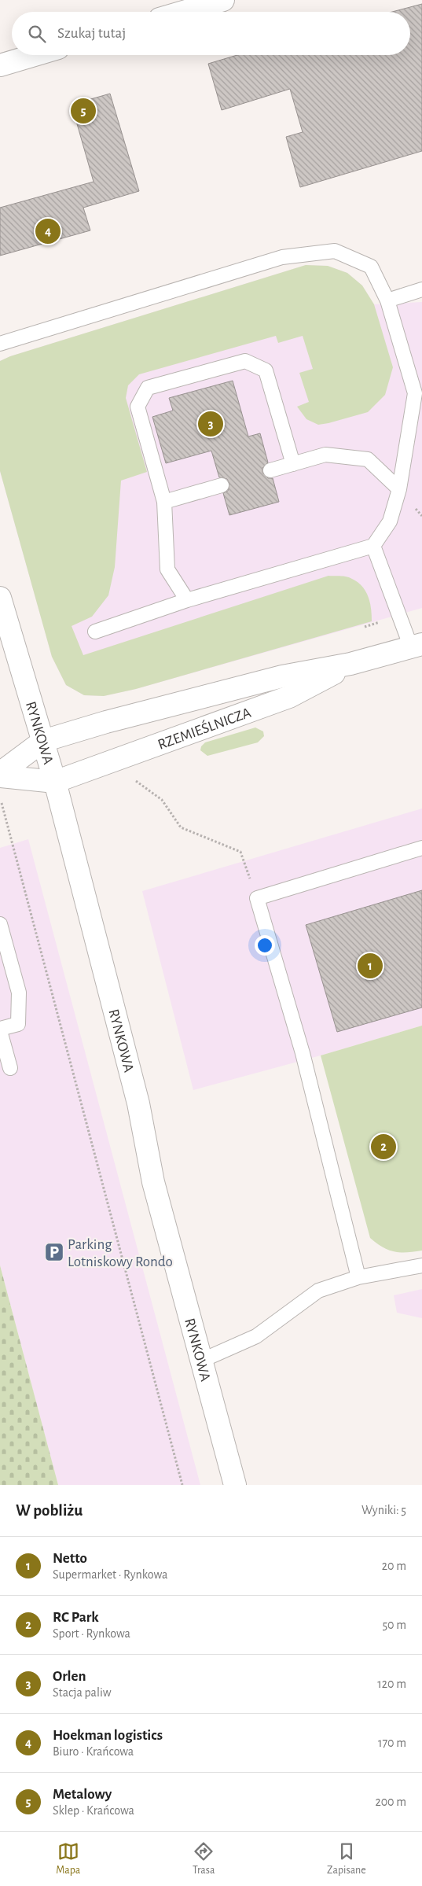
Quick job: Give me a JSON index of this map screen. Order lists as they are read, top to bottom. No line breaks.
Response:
{"streets":{"street":["RZEMIEŚLNICZA","RYNKOWA"]},"crossings":[["RZEMIEŚLNICZA","RYNKOWA"]],"places":{"parking":["Parking Lotniskowy Rondo"]},"page":{"search":"Szukaj tutaj","pins":["5","4","3","1","2"],"heading":["W pobliżu","Wyniki: 5"],"list":[{"mark":"1","name":"Netto","note":"Supermarket · Rynkowa","value":"20 m"},{"mark":"2","name":"RC Park","note":"Sport · Rynkowa","value":"50 m"},{"mark":"3","name":"Orlen","note":"Stacja paliw","value":"120 m"},{"mark":"4","name":"Hoekman logistics","note":"Biuro · Krańcowa","value":"170 m"},{"mark":"5","name":"Metalowy","note":"Sklep · Krańcowa","value":"200 m"}],"nav":["Mapa","Trasa","Zapisane"]}}
